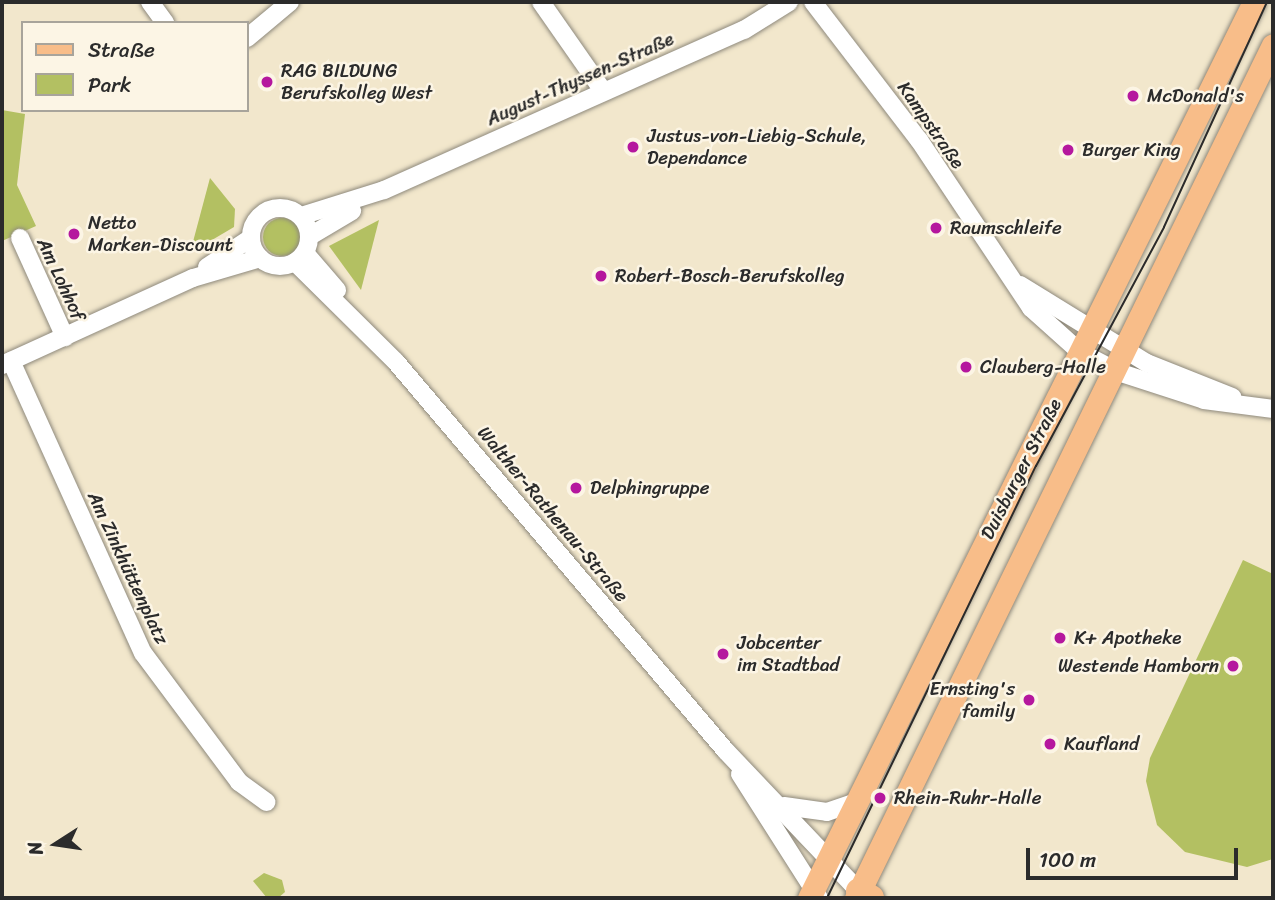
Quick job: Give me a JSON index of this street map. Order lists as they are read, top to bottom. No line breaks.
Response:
{"streets":{"main road":["Duisburger Straße"],"street":["August-Thyssen-Straße","Kampstraße","Am Lohhof","Walther-Rathenau-Straße","Am Zinkhüttenplatz"]},"crossings":[["August-Thyssen-Straße","Walther-Rathenau-Straße"],["Kampstraße","Duisburger Straße"],["Duisburger Straße","Walther-Rathenau-Straße"]],"places":["RAG BILDUNG Berufskolleg West","McDonald's","Justus-von-Liebig-Schule, Dependance","Burger King","Raumschleife","Netto Marken-Discount","Robert-Bosch-Berufskolleg","Clauberg-Halle","Delphingruppe","K+ Apotheke","Jobcenter im Stadtbad","Westende Hamborn","Ernsting's family","Kaufland","Rhein-Ruhr-Halle"],"legend":["Straße","Park"],"scale_bar":"100 m","north":"left"}
